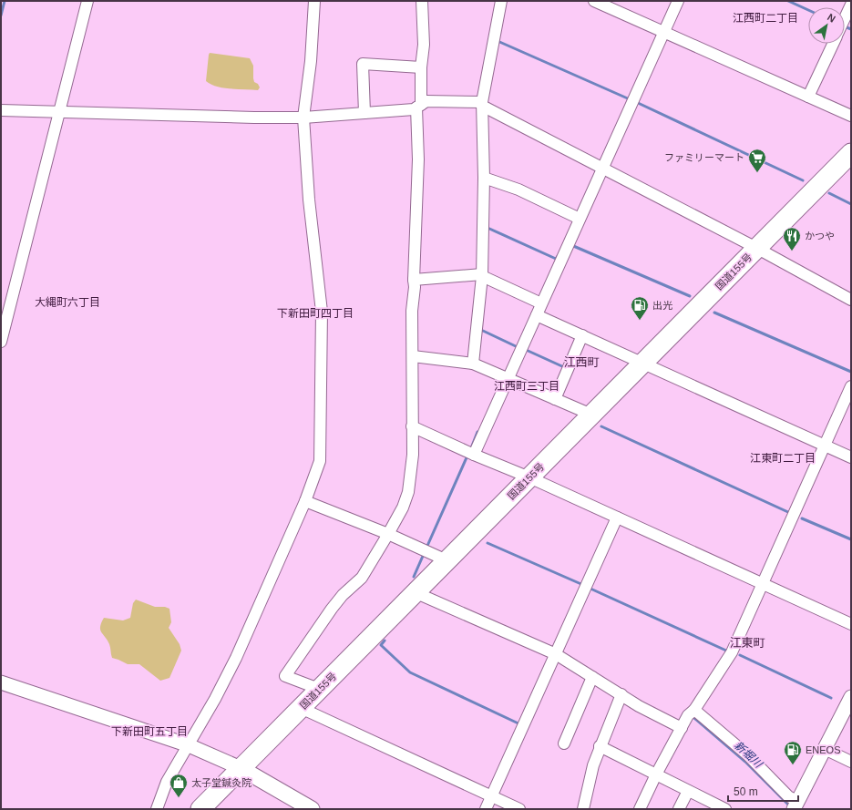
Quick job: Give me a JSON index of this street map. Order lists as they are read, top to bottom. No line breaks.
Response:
{"streets":{"highway":["国道155号"]},"districts":["江西町二丁目","大縄町六丁目","下新田町四丁目","江西町","江西町三丁目","江東町二丁目","江東町","下新田町五丁目"],"water":["新堀川"],"places":{"supermarket":["ファミリーマート"],"restaurant":["かつや"],"fuel station":["出光","ENEOS"],"shop":["太子堂鍼灸院"]},"scale_bar":"50 m","north":"top right"}
